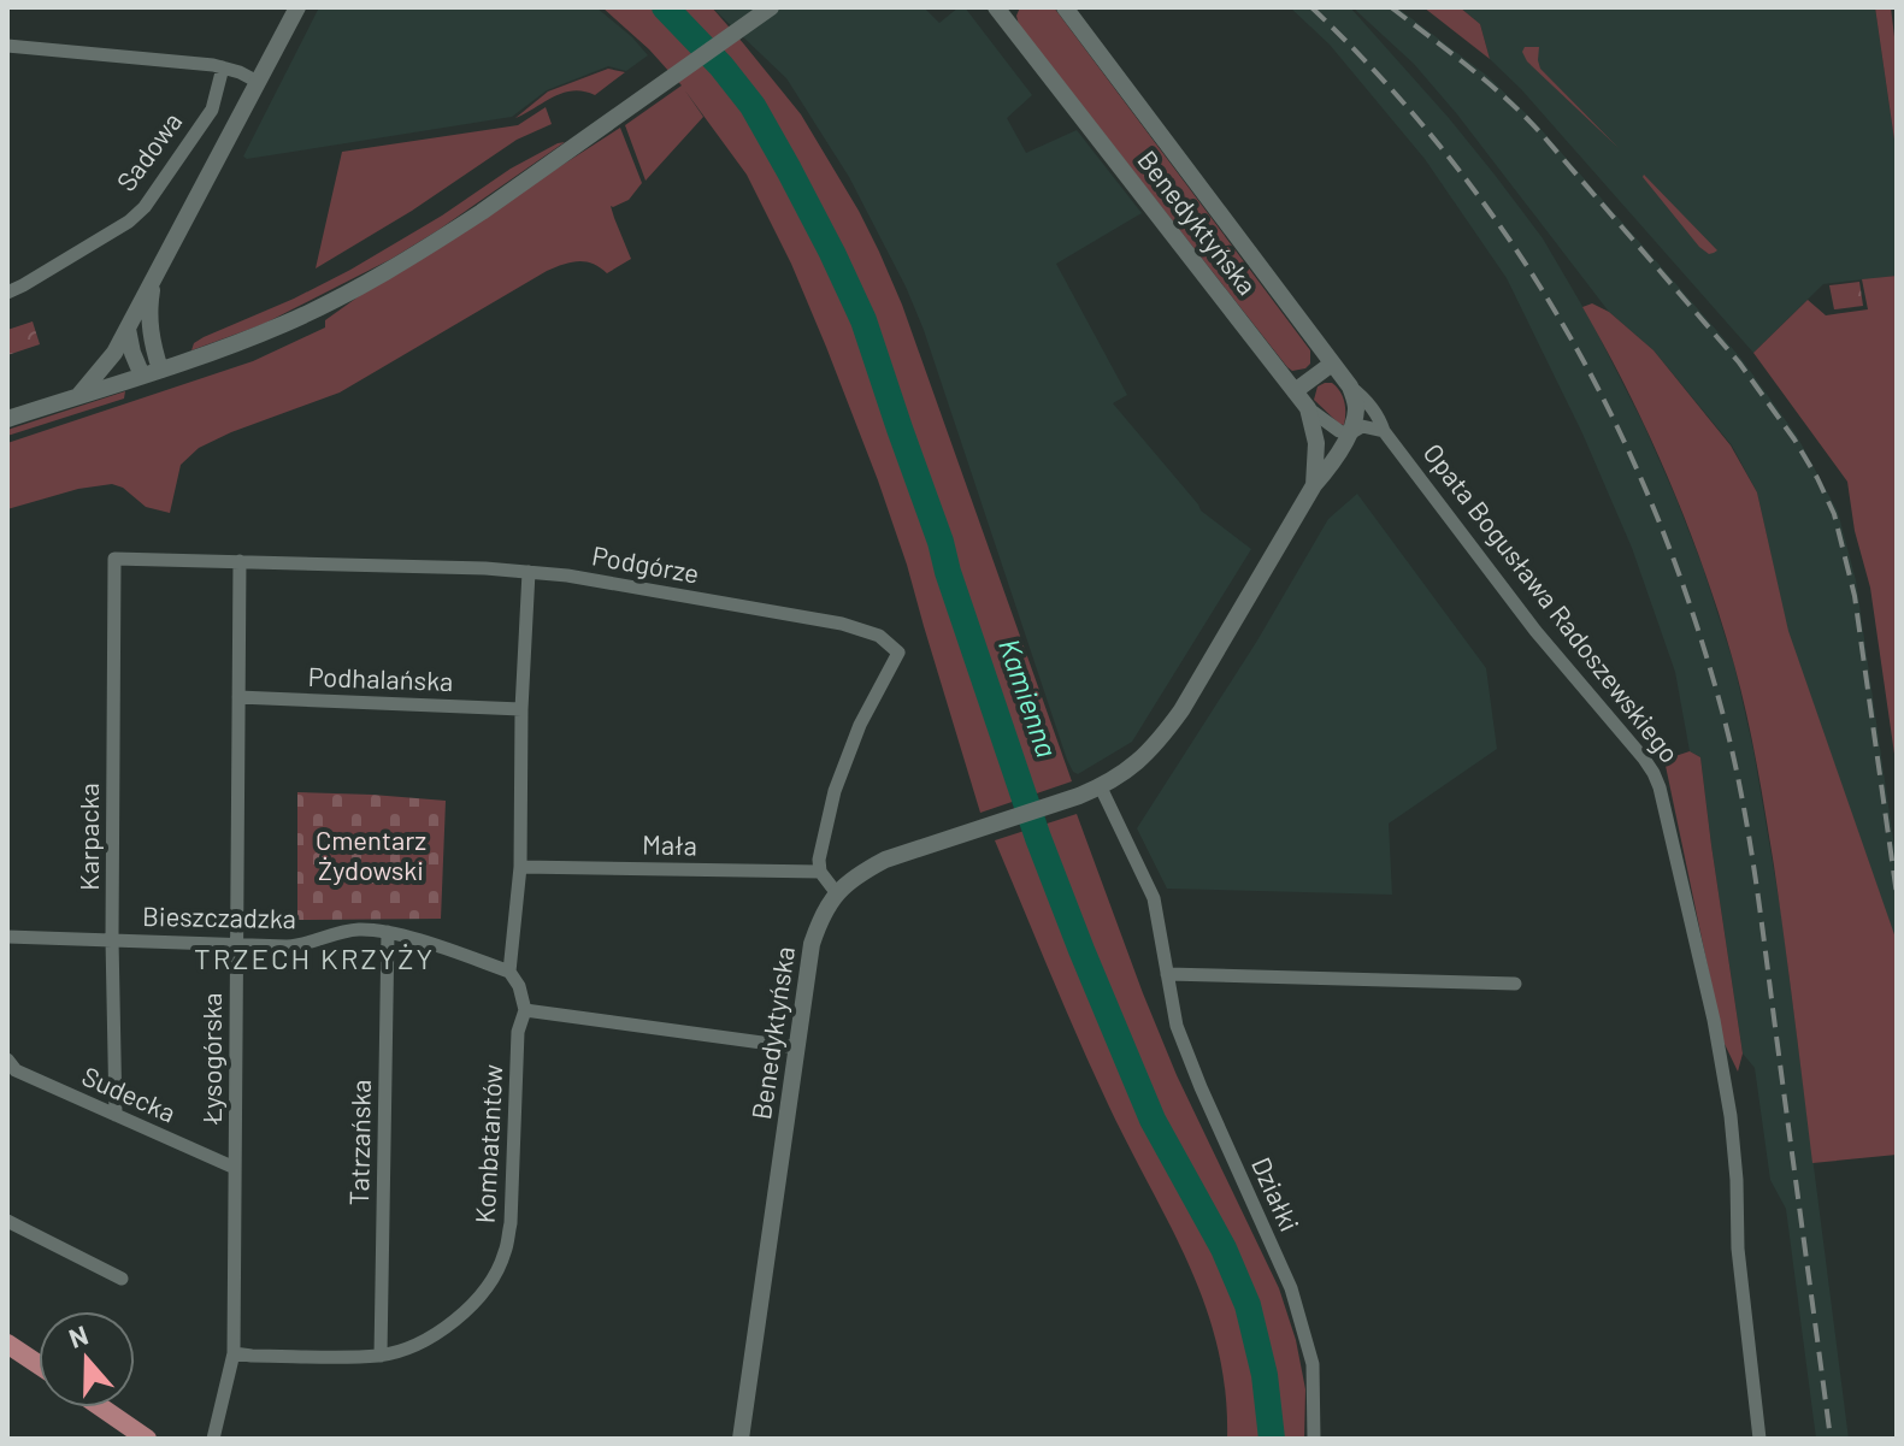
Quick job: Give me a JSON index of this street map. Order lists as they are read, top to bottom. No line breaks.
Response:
{"streets":{"street":["Sadowa","Benedyktyńska","Podgórze","Opata Bogusława Radoszewskiego","Podhalańska","Karpacka","Mała","Bieszczadzka","Łysogórska","Sudecka","Tatrzańska","Kombatantów","Działki"]},"crossings":[["Benedyktyńska","Działki"],["Podgórze","Karpacka"],["Podgórze","Mała"],["Podgórze","Łysogórska"],["Podhalańska","Łysogórska"],["Karpacka","Bieszczadzka"],["Karpacka","Sudecka"],["Bieszczadzka","Łysogórska"],["Bieszczadzka","Tatrzańska"],["Łysogórska","Sudecka"],["Łysogórska","Kombatantów"],["Tatrzańska","Kombatantów"]],"districts":["TRZECH KRZYŻY"],"water":["Kamienna"],"parks":["Cmentarz Żydowski"],"north":"top"}
